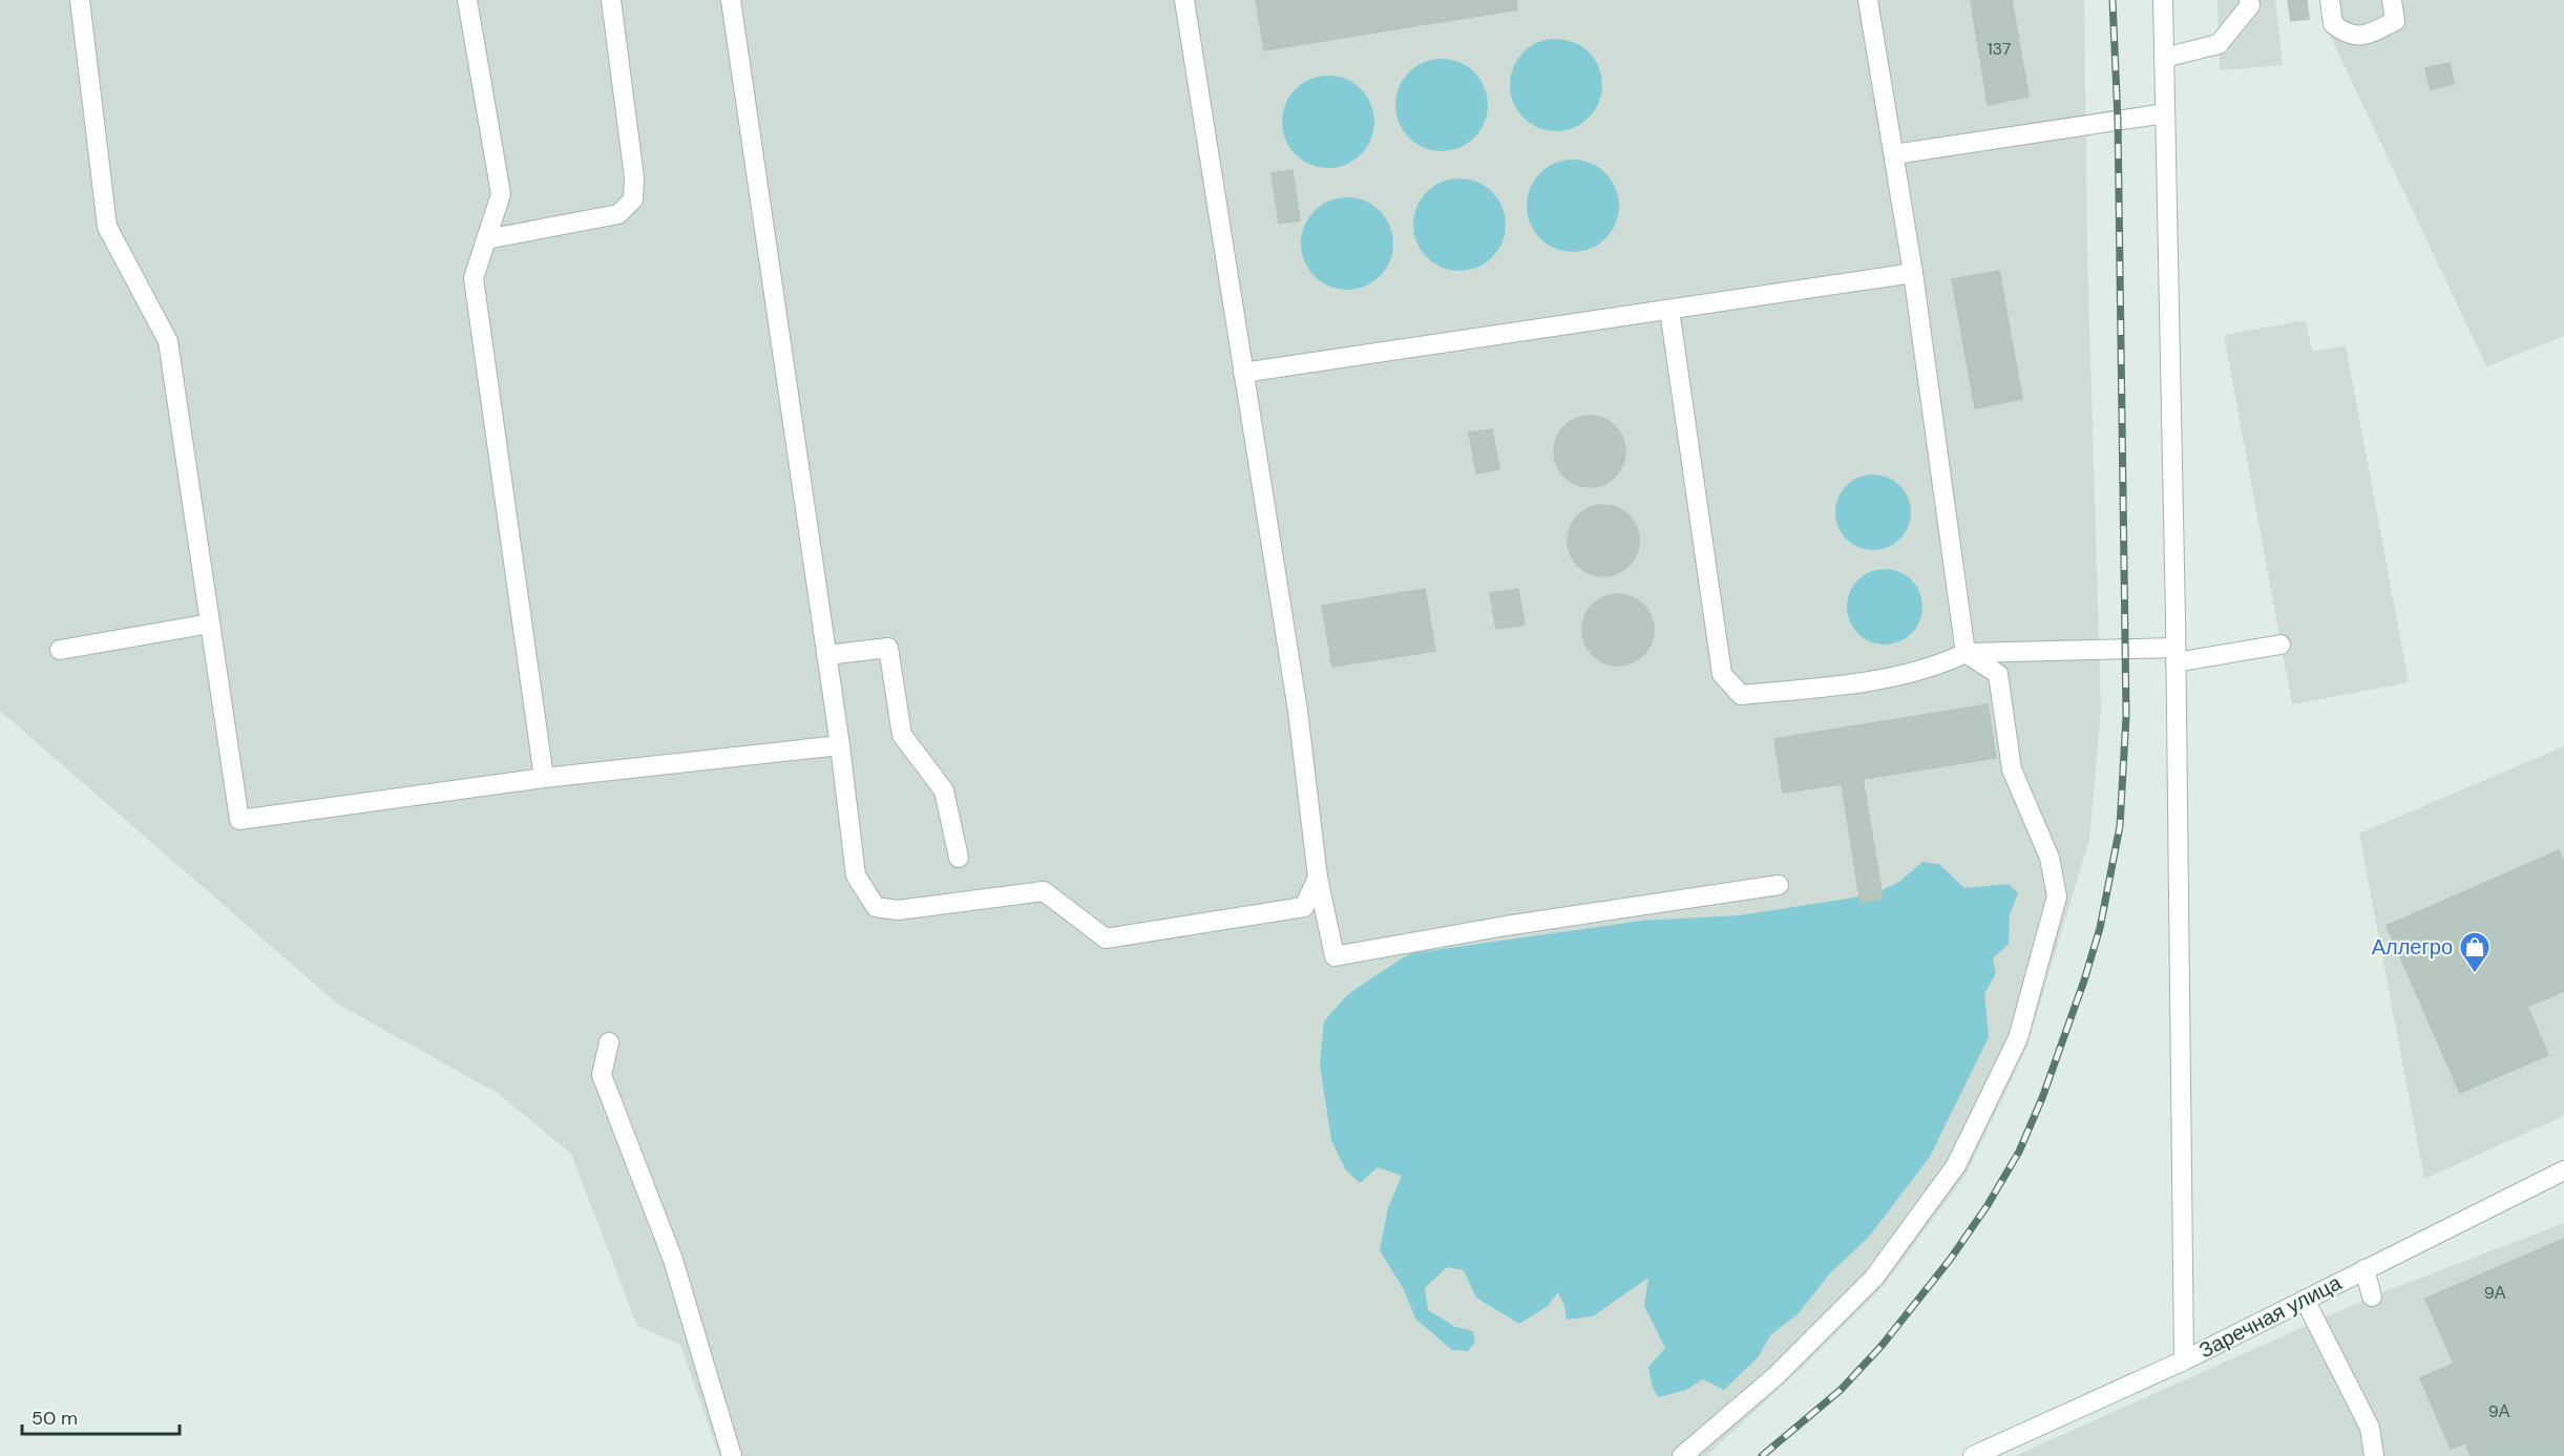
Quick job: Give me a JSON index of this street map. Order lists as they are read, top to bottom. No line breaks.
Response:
{"streets":{"street":["Заречная улица"]},"places":{"shop":["Аллегро"]},"house_numbers":["137","9А","9А"],"scale_bar":"50 m"}
